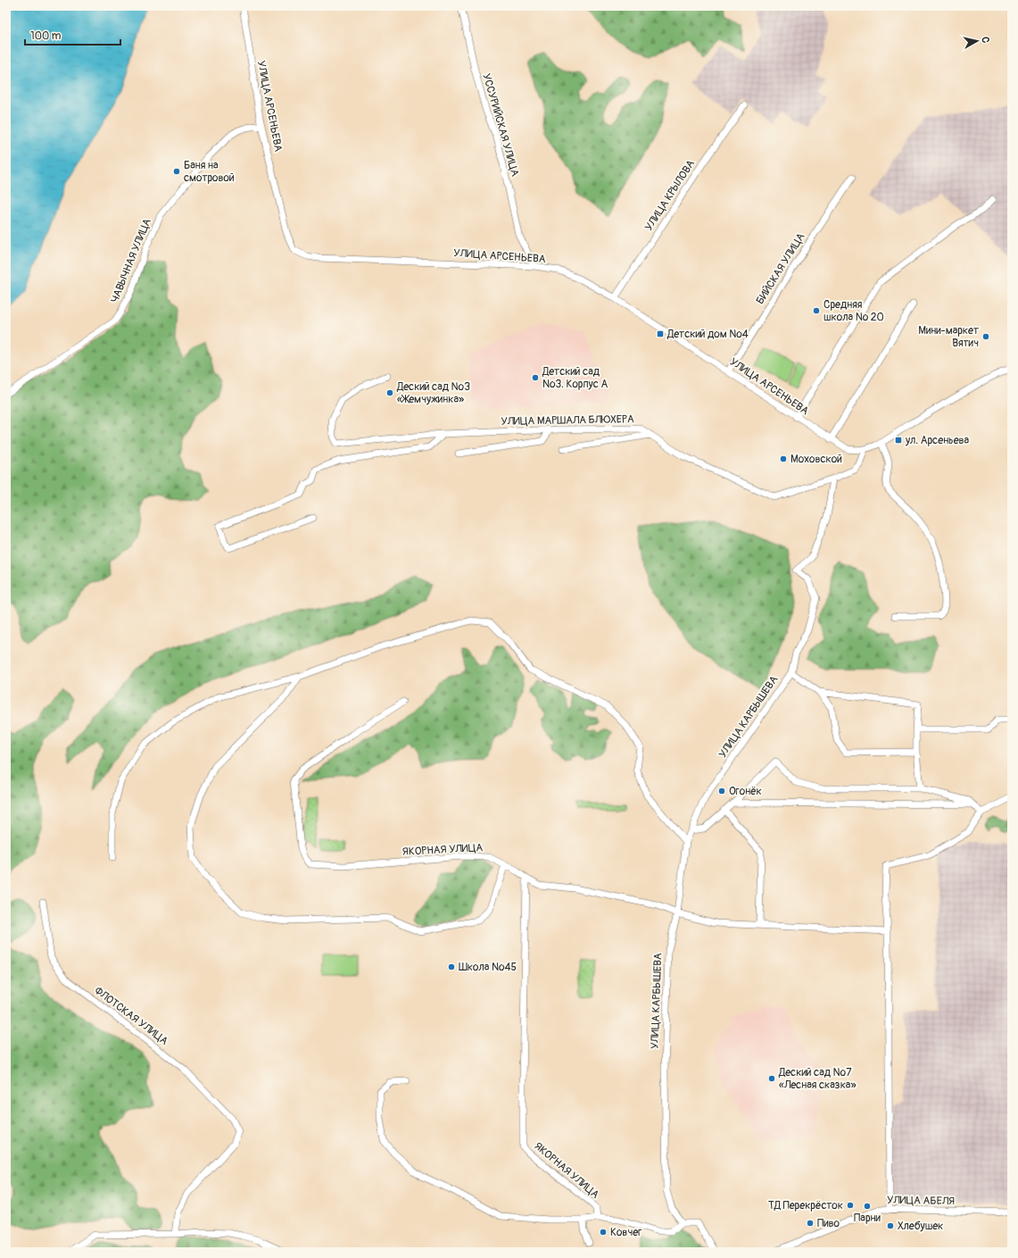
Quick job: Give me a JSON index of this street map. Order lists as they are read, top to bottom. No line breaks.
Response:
{"streets":{"street":["УЛИЦА АРСЕНЬЕВА","УССУРИЙСКАЯ УЛИЦА","УЛИЦА КРЫЛОВА","ЧАВЫЧНАЯ УЛИЦА","БИЙСКАЯ УЛИЦА","УЛИЦА МАРШАЛА БЛЮХЕРА","УЛИЦА КАРБЫШЕВА","ЯКОРНАЯ УЛИЦА","ФЛОТСКАЯ УЛИЦА","УЛИЦА АБЕЛЯ"]},"crossings":[["УЛИЦА АРСЕНЬЕВА","УССУРИЙСКАЯ УЛИЦА"],["УЛИЦА АРСЕНЬЕВА","УЛИЦА КРЫЛОВА"],["УЛИЦА АРСЕНЬЕВА","ЧАВЫЧНАЯ УЛИЦА"],["УЛИЦА АРСЕНЬЕВА","БИЙСКАЯ УЛИЦА"],["УЛИЦА АРСЕНЬЕВА","УЛИЦА МАРШАЛА БЛЮХЕРА"]],"places":{"other":["Баня на смотровой","Средняя школа № 20","Мини-маркет Вятич","Детский сад №3. Корпус А","Деский сад №3 «Жемчужинка»","Моховской","Огонёк","Школа №45","Деский сад №7 «Лесная сказка»","ТД Перекрёсток","Парни","Пиво","Хлебушек","Ковчег"],"transit":["Детский дом №4","ул. Арсеньева"]},"scale_bar":"100 m","north":"right"}
